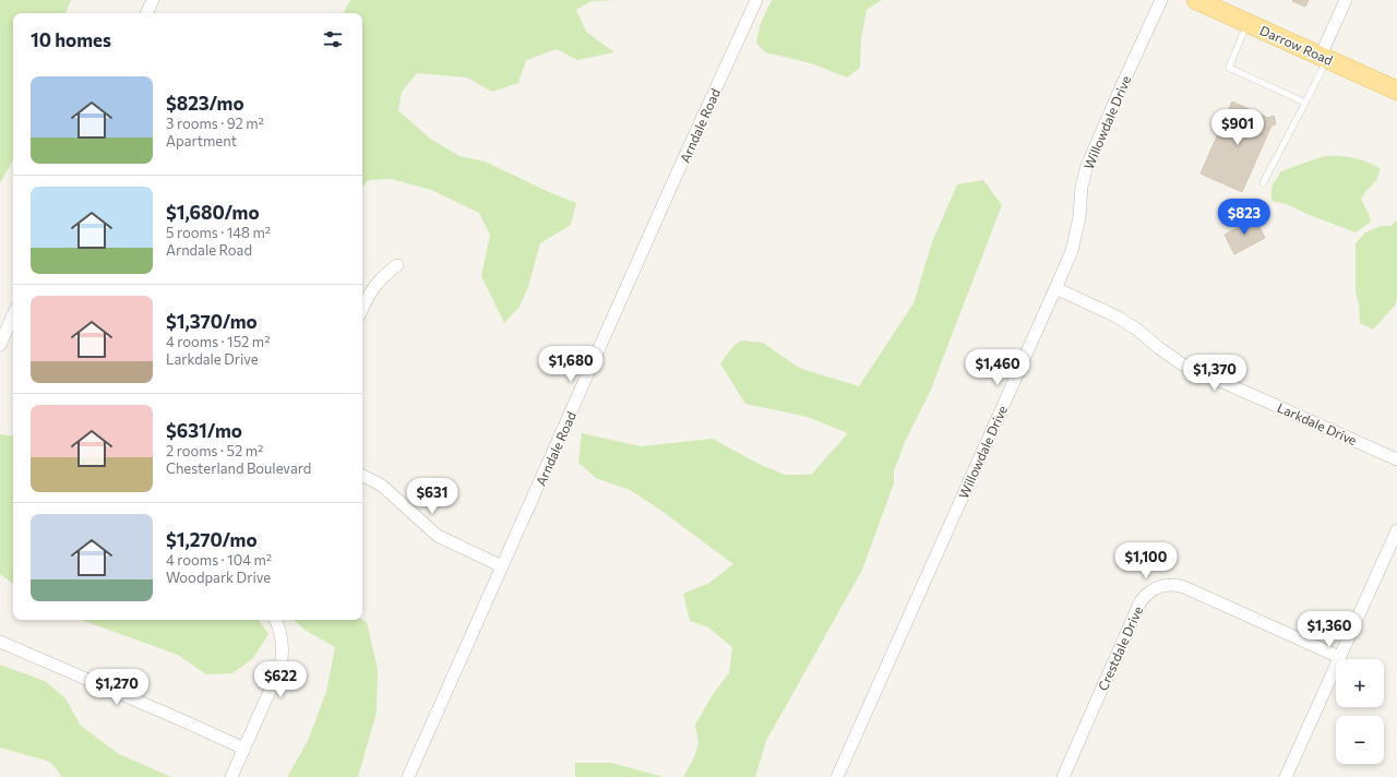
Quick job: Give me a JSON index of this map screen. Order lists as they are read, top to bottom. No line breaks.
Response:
{"streets":{"main road":["Darrow Road"],"street":["Willowdale Drive","Arndale Road","Larkdale Drive","Crestdale Drive"]},"crossings":[["Willowdale Drive","Larkdale Drive"]],"page":{"heading":"10 homes","list":[{"name":"$823/mo","note":"3 rooms · 92 m² · Apartment"},{"name":"$1,680/mo","note":"5 rooms · 148 m² · Arndale Road"},{"name":"$1,370/mo","note":"4 rooms · 152 m² · Larkdale Drive"},{"name":"$631/mo","note":"2 rooms · 52 m² · Chesterland Boulevard"},{"name":"$1,270/mo","note":"4 rooms · 104 m² · Woodpark Drive"}],"price":["$901","$823","$1,680","$1,460","$1,370","$631","$1,100","$1,360","$622","$1,270"],"map_buttons":["+","−"]}}
